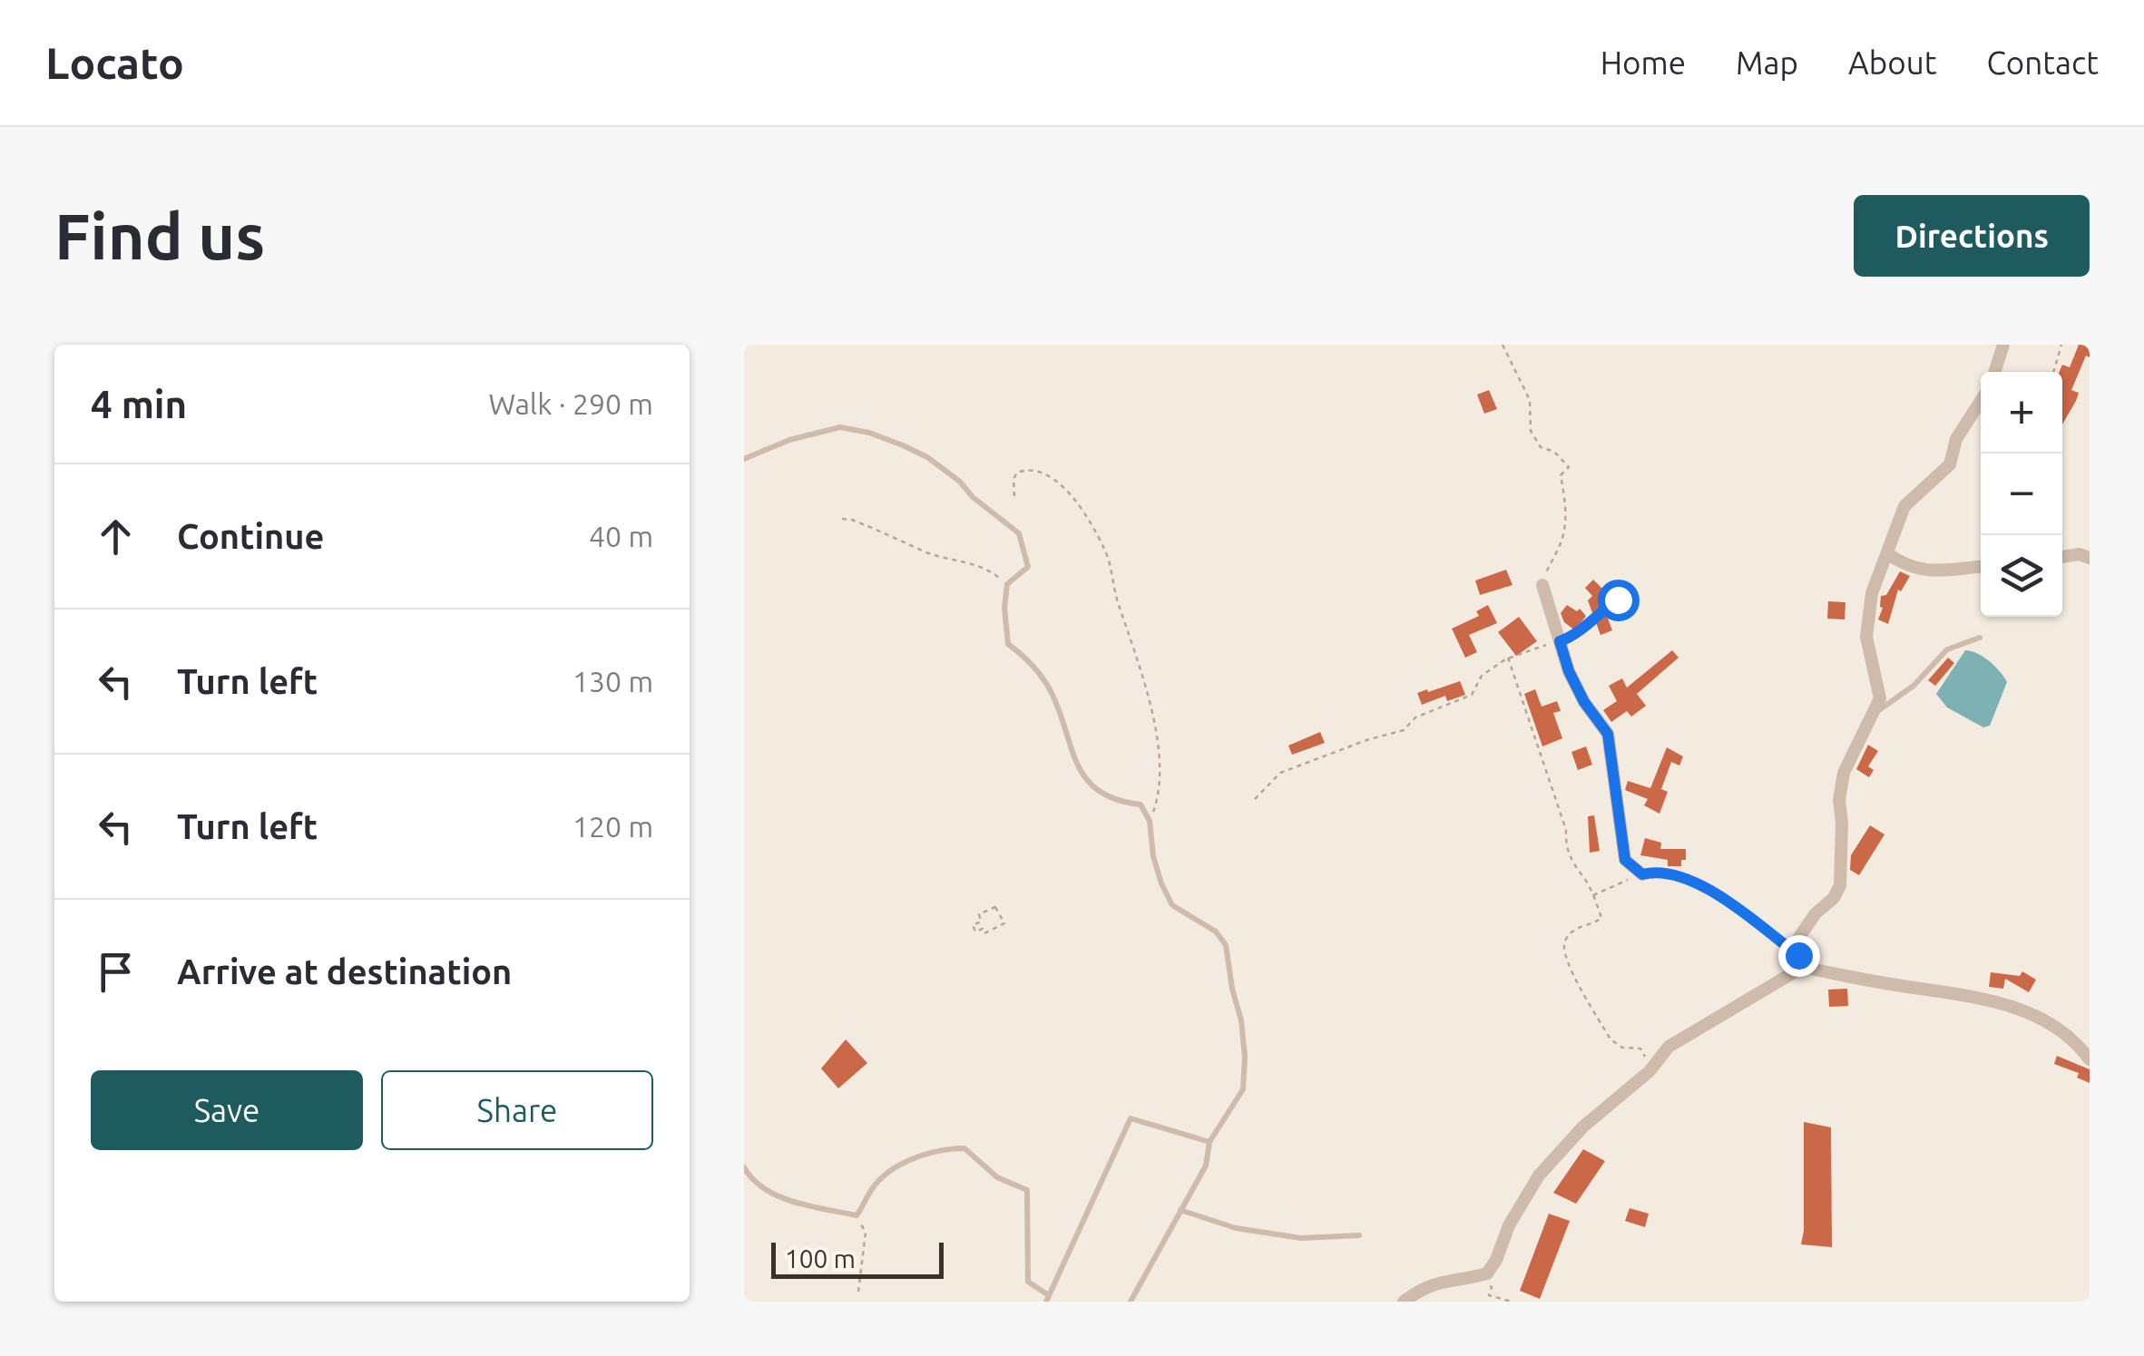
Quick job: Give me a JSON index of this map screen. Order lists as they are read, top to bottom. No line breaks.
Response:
{"scale_bar":"100 m","page":{"header":"Locato","nav":["Home","Map","About","Contact"],"buttons":["Directions",["Save","Share"]],"title":"Find us","heading":["4 min","Walk · 290 m"],"map_buttons":["+","−"],"list":[["Continue","40 m"],["Turn left","130 m"],["Turn left","120 m"],"Arrive at destination"],"scale":"100 m"}}
